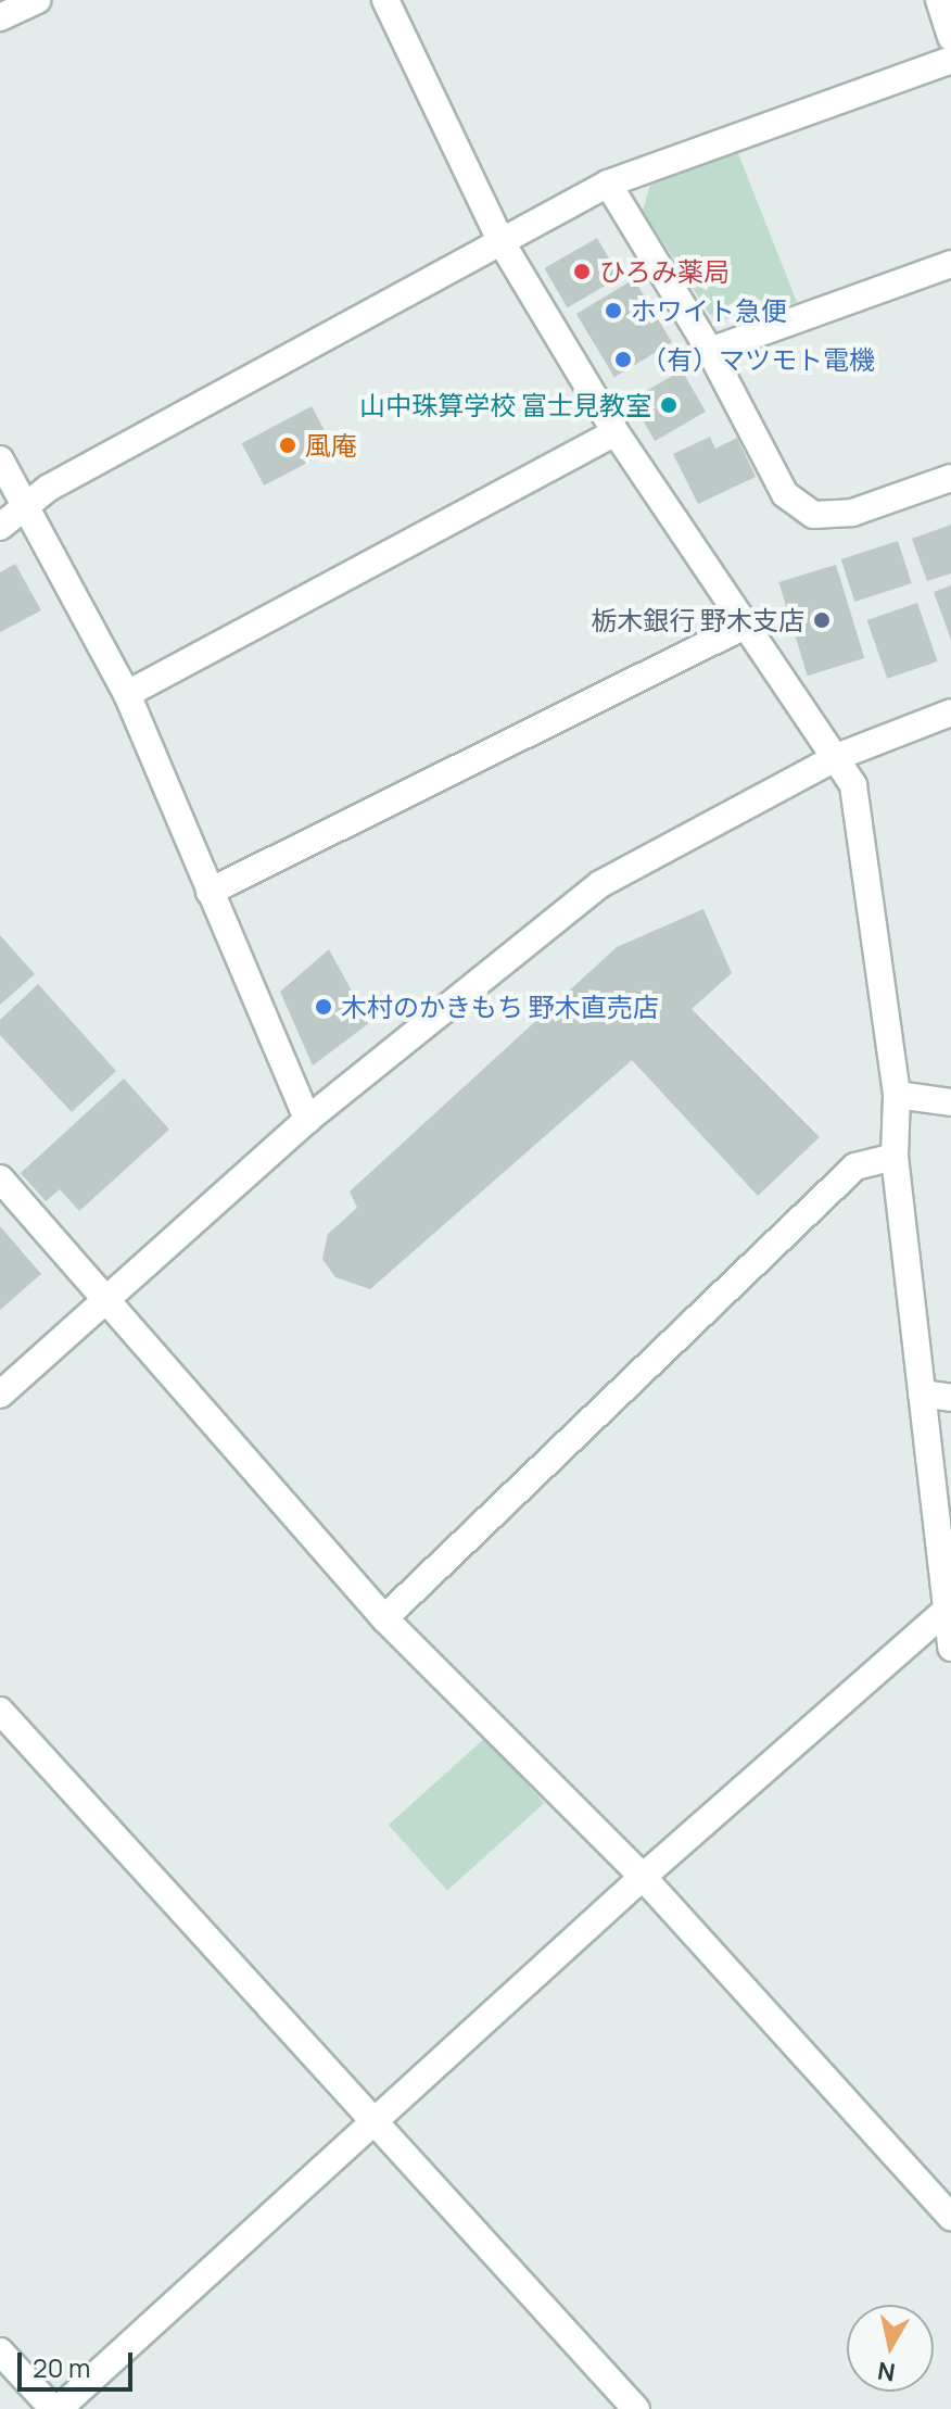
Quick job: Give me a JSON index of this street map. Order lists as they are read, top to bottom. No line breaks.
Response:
{"places":["ひろみ薬局","ホワイト急便","（有）マツモト電機","山中珠算学校 富士見教室","風庵","栃木銀行 野木支店","木村のかきもち 野木直売店"],"scale_bar":"20 m","north":"bottom"}
